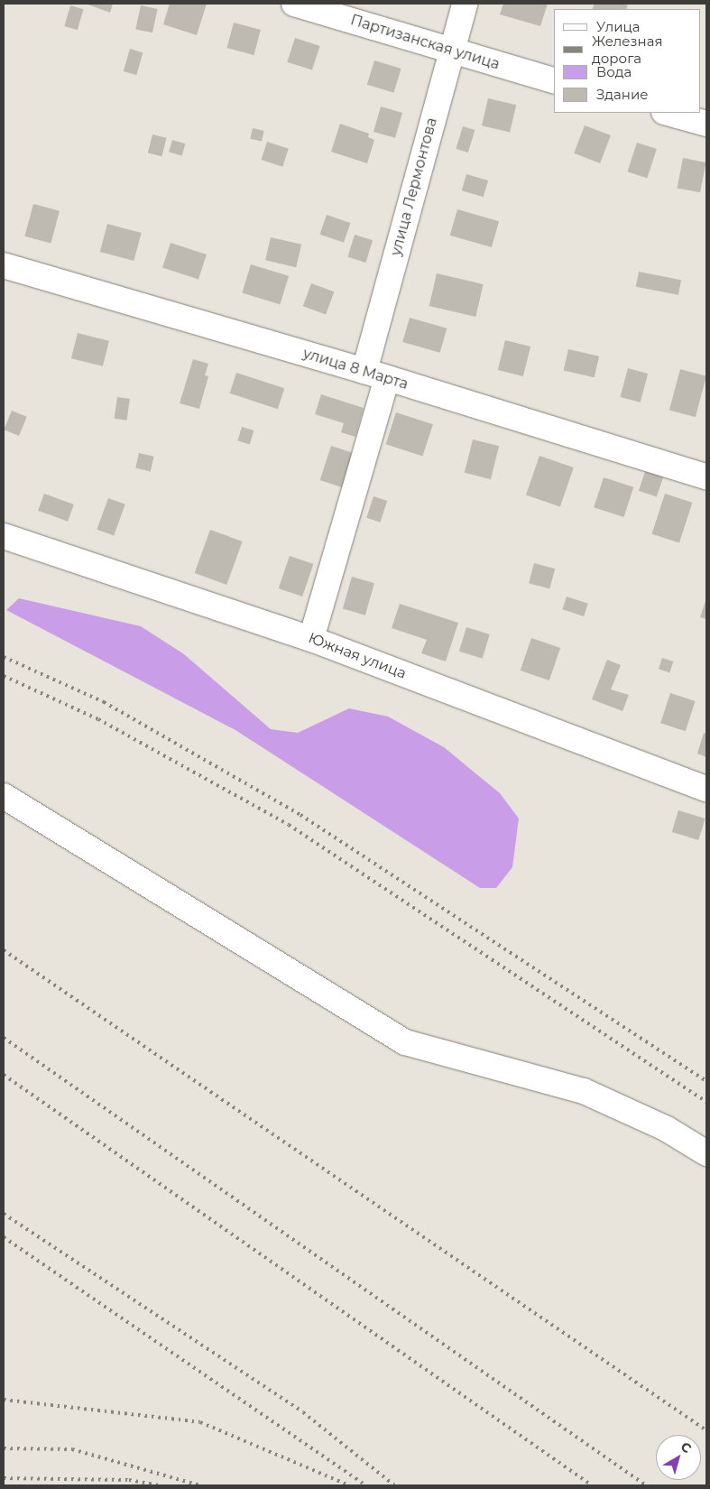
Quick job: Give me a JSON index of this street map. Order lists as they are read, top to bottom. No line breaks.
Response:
{"streets":{"street":["Партизанская улица","улица Лермонтова","улица 8 Марта","Южная улица"]},"crossings":[["Партизанская улица","улица Лермонтова"],["улица Лермонтова","улица 8 Марта"]],"legend":["Улица","Железная дорога","Вода","Здание"],"north":"top right"}
